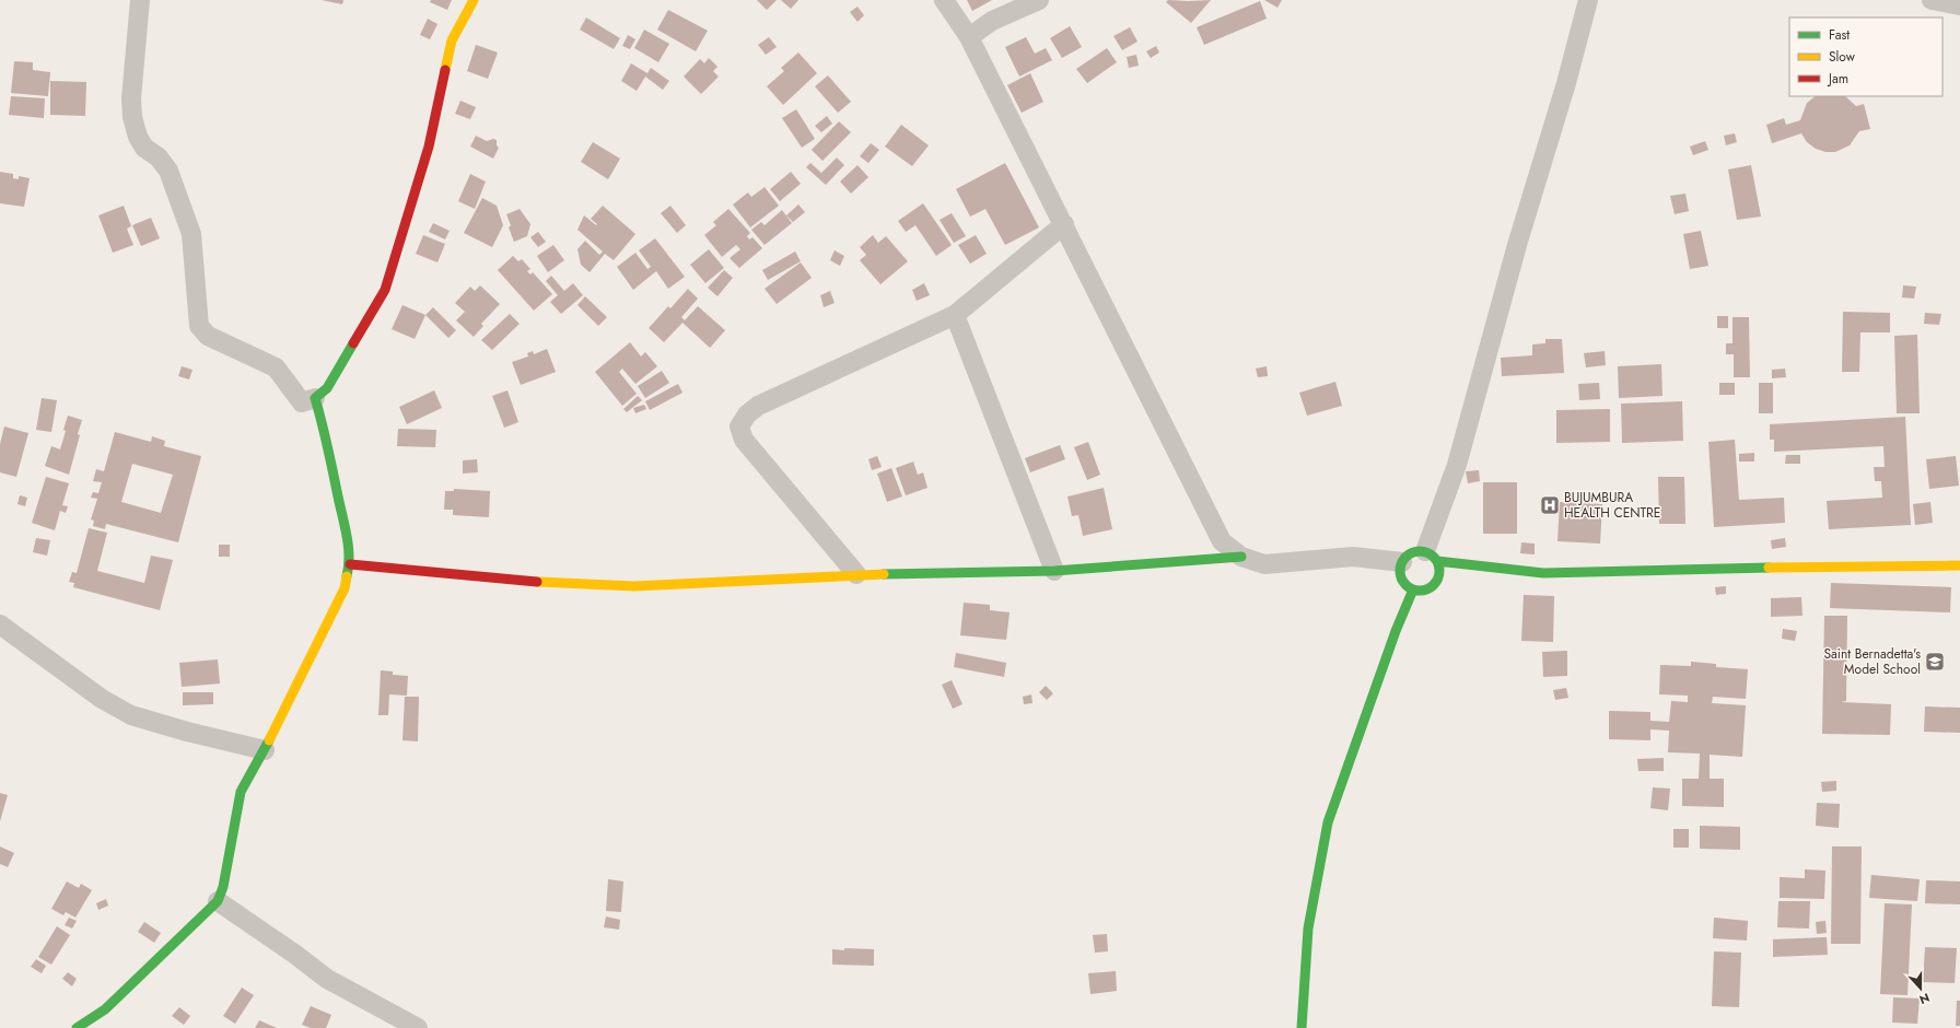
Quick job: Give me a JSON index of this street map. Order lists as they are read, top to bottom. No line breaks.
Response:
{"places":{"hospital":["BUJUMBURA HEALTH CENTRE"],"school or university":["Saint Bernadetta's Model School"]},"legend":["Fast","Slow","Jam"],"north":"bottom"}
